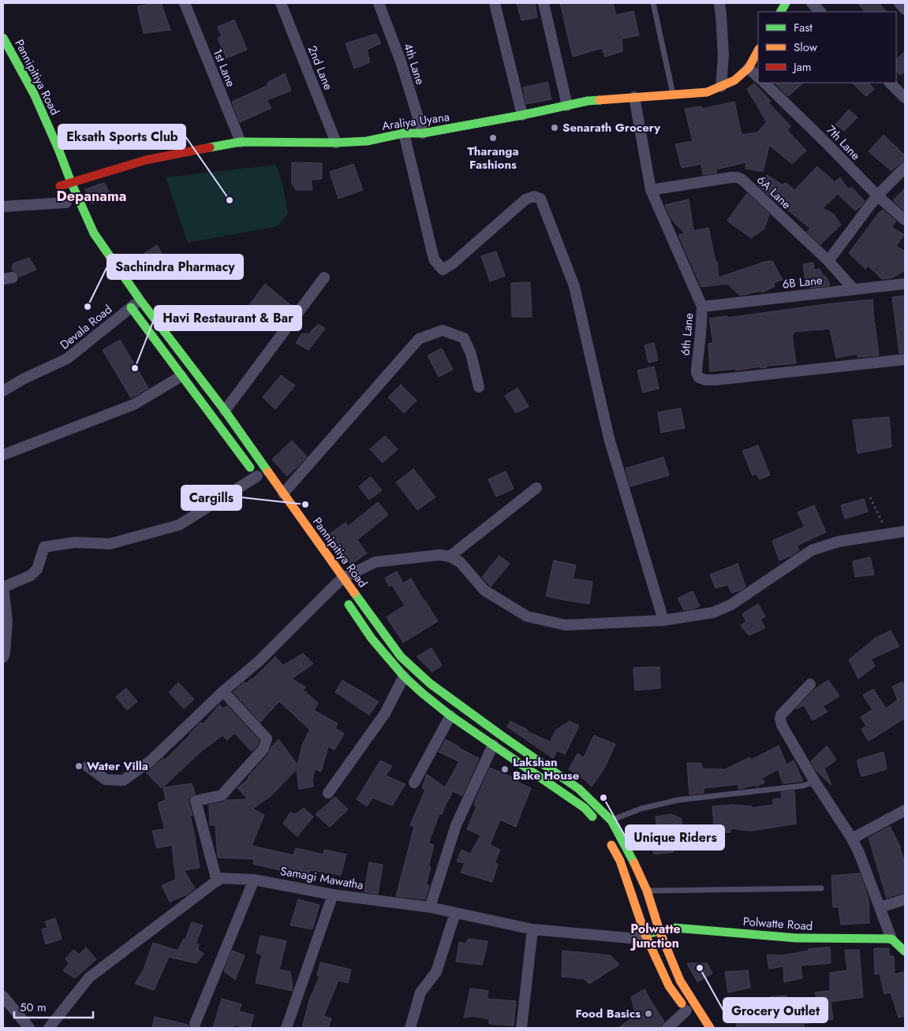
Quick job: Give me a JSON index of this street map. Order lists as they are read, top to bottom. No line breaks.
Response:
{"streets":{"main road":["Pannipitiya Road","Araliya Uyana","Polwatte Road"],"street":["4th Lane","1st Lane","2nd Lane","7th Lane","6A Lane","6B Lane","Devala Road","6th Lane","Samagi Mawatha"]},"crossings":[["4th Lane","Araliya Uyana"],["1st Lane","Araliya Uyana"],["2nd Lane","Araliya Uyana"],["Pannipitiya Road","Araliya Uyana"],["Pannipitiya Road","Devala Road"],["Pannipitiya Road","Polwatte Road"],["Araliya Uyana","6th Lane"],["6A Lane","6B Lane"],["6A Lane","6th Lane"],["6B Lane","6th Lane"],["Samagi Mawatha","Polwatte Road"]],"districts":["Depanama","Polwatte Junction"],"places":["Senarath Grocery","Tharanga Fashions","Eksath Sports Club","Sachindra Pharmacy","Havi Restaurant & Bar","Cargills","Water Villa","Lakshan Bake House","Unique Riders","Grocery Outlet","Food Basics"],"legend":["Fast","Slow","Jam"],"scale_bar":"50 m"}
